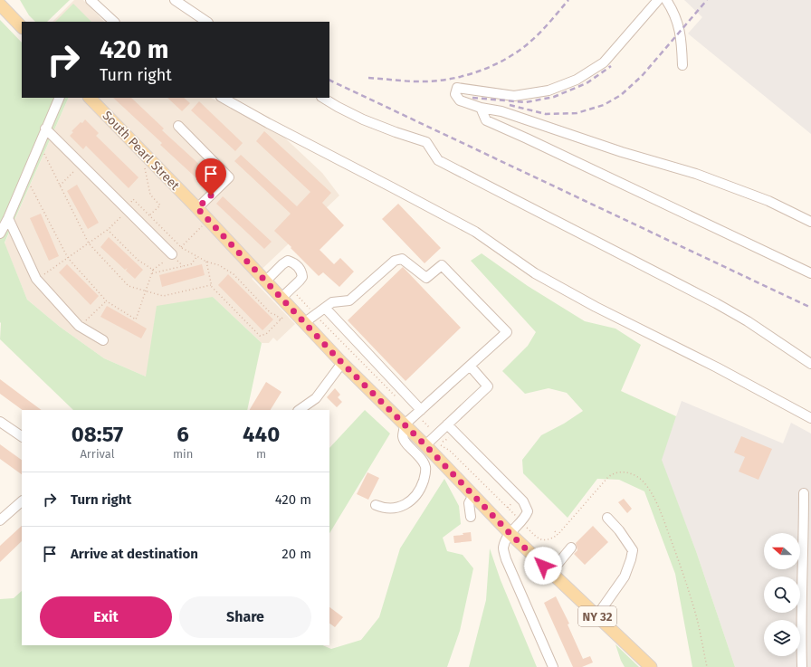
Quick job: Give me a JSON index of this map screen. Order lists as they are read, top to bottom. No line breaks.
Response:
{"streets":{"main road":["South Pearl Street","NY 32"]},"north":"left","page":{"turn":["420 m","Turn right"],"eta":["08:57","Arrival","6","min","440","m"],"list":[{"name":"Turn right","value":"420 m"},{"name":"Arrive at destination","value":"20 m"}],"buttons":["Exit","Share"]}}
